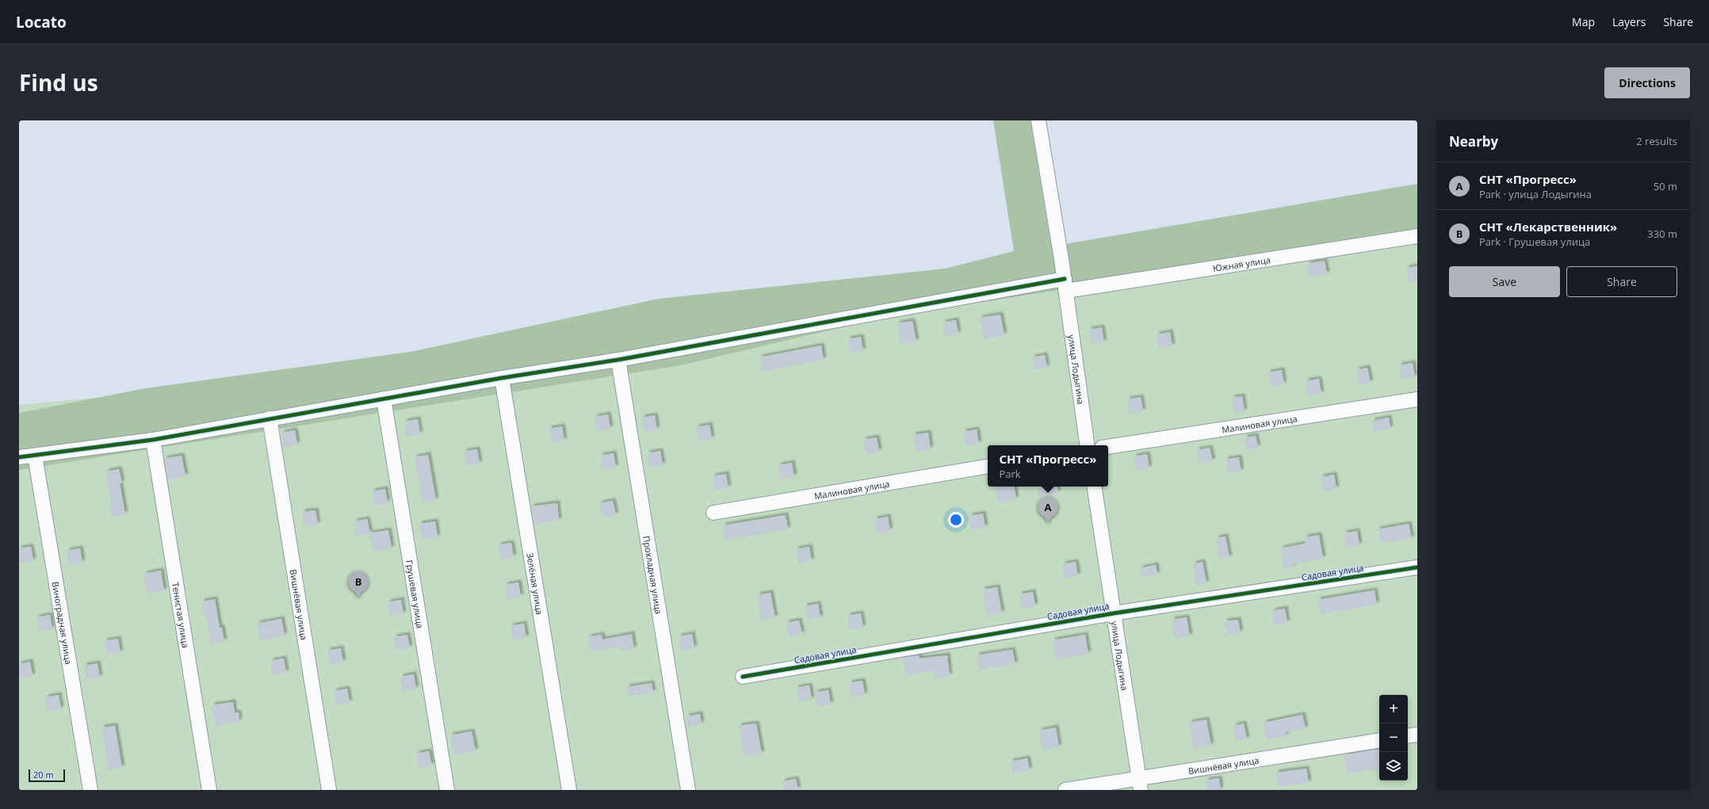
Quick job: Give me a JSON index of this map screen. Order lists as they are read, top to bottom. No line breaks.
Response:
{"streets":{"street":["Южная улица","улица Лодыгина","Малиновая улица","Садовая улица","Прохладная улица","Зелёная улица","Грушевая улица","Вишнёвая улица","Тенистая улица","Виноградная улица"]},"crossings":[["Южная улица","улица Лодыгина"],["Южная улица","Прохладная улица"],["Южная улица","Зелёная улица"],["Южная улица","Грушевая улица"],["Южная улица","Вишнёвая улица"],["Южная улица","Тенистая улица"],["Южная улица","Виноградная улица"],["улица Лодыгина","Садовая улица"],["улица Лодыгина","Вишнёвая улица"]],"scale_bar":"20 m","page":{"header":"Locato","nav":["Map","Layers","Share"],"title":"Find us","buttons":["Directions",["Save","Share"]],"heading":["Nearby","2 results"],"list":[{"mark":"A","name":"СНТ «Прогресс»","note":"Park · улица Лодыгина","value":"50 m"},{"mark":"B","name":"СНТ «Лекарственник»","note":"Park · Грушевая улица","value":"330 m"}],"popup":["СНТ «Прогресс»","Park"],"pins":["A","B"],"map_buttons":["+","−"],"scale":"20 m"}}
